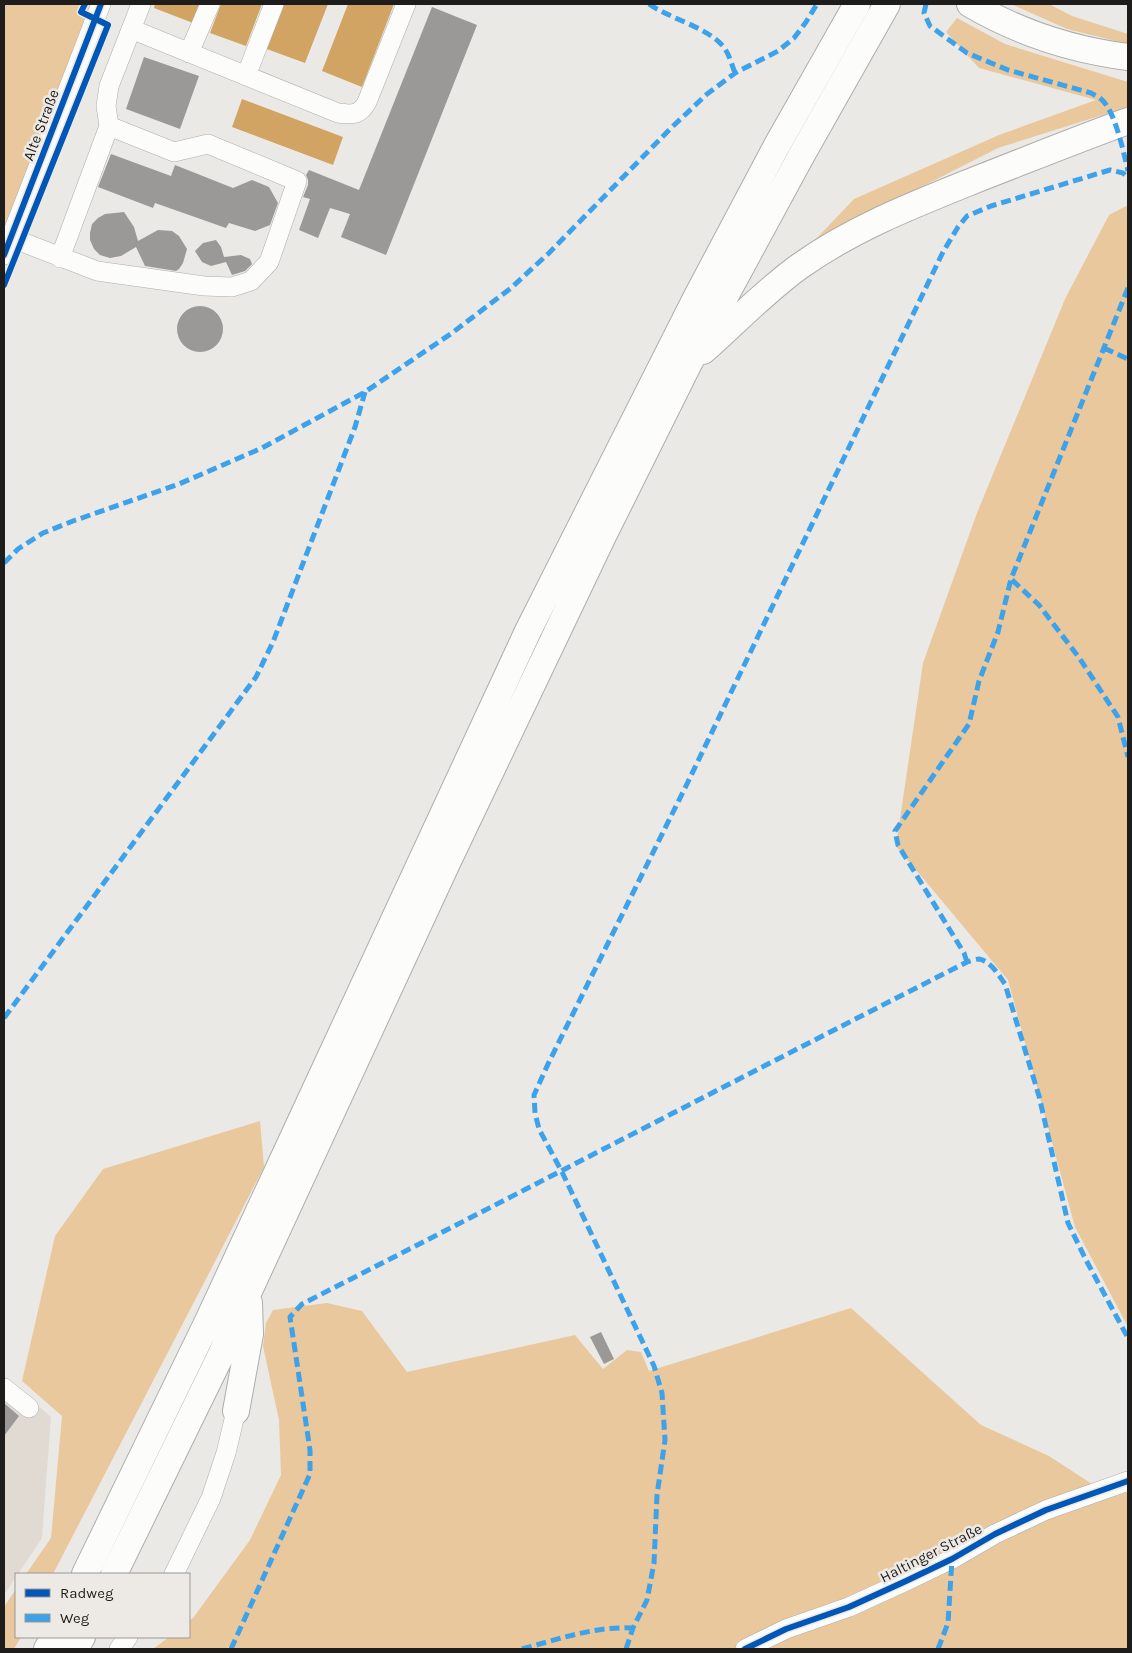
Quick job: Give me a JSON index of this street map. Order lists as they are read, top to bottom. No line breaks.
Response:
{"streets":{"street":["Alte Straße","Haltinger Straße"]},"legend":["Radweg","Weg"]}
